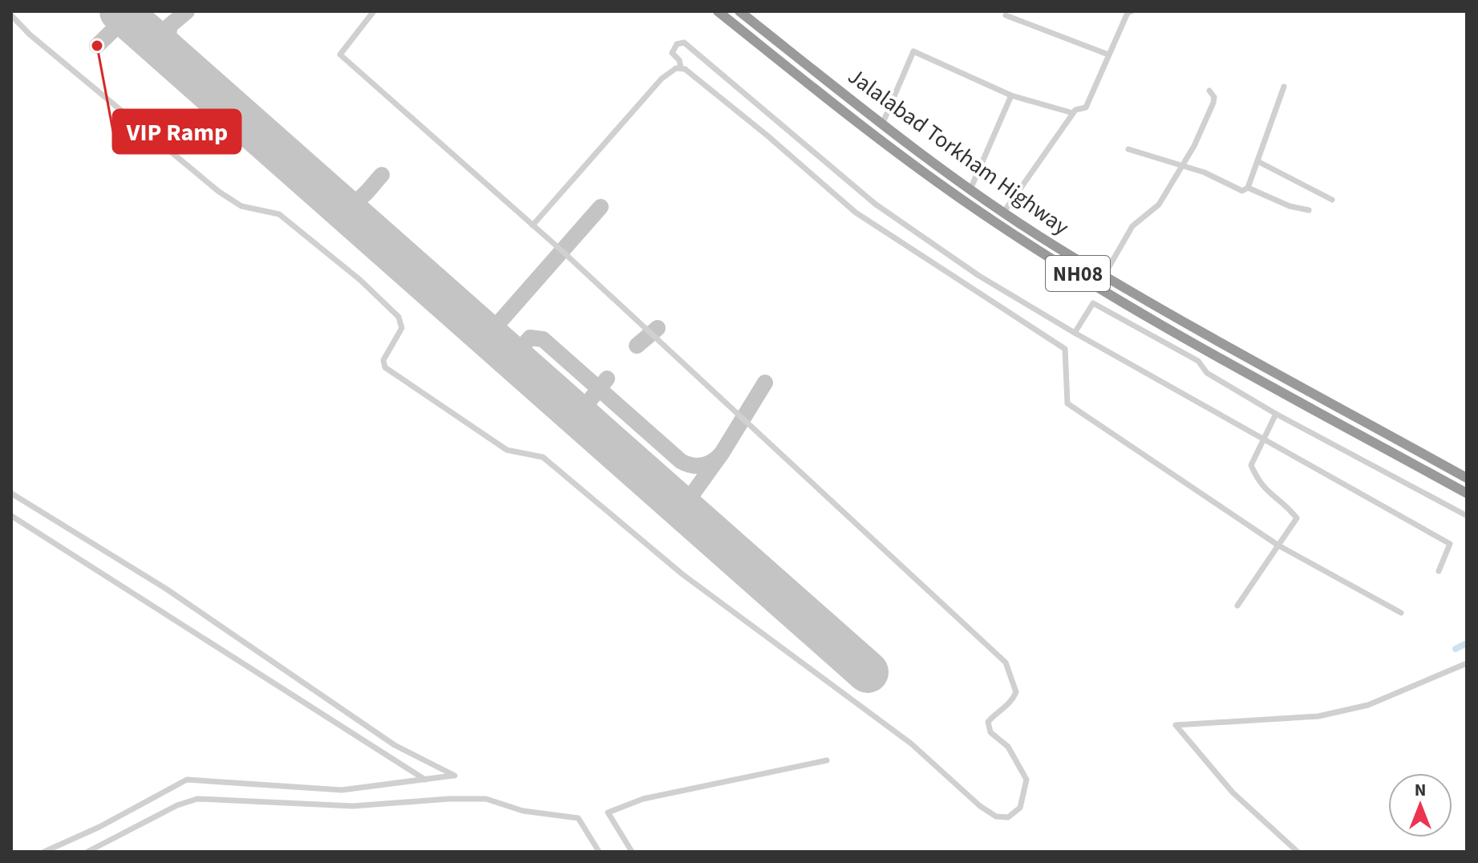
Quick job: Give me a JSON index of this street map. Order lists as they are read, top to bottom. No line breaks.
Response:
{"streets":{"highway":["Jalalabad Torkham Highway","NH08"]},"places":["VIP Ramp"],"north":"top"}
